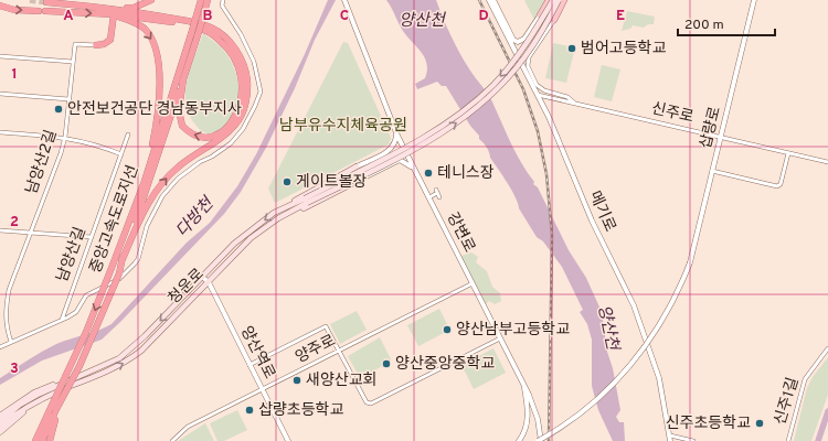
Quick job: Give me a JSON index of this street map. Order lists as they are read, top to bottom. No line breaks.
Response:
{"streets":{"highway":["중앙고속도로지선"],"main road":["청운로"],"street":["신주로","삽량로","남양산2길","메기로","강변로","남양산길","양주로","양산역로","신주1길"]},"crossings":[["신주로","삽량로"],["신주로","메기로"],["삽량로","강변로"],["강변로","양주로"],["청운로","양산역로"],["양주로","양산역로"]],"water":["양산천","다방천"],"parks":["남부유수지체육공원"],"places":["범어고등학교","안전보건공단 경남동부지사","테니스장","게이트볼장","양산남부고등학교","양산중앙중학교","새양산교회","삽량초등학교","신주초등학교"],"scale_bar":"200 m","grid":{"columns":["A","B","C","D","E"],"rows":["1","2","3"]}}
